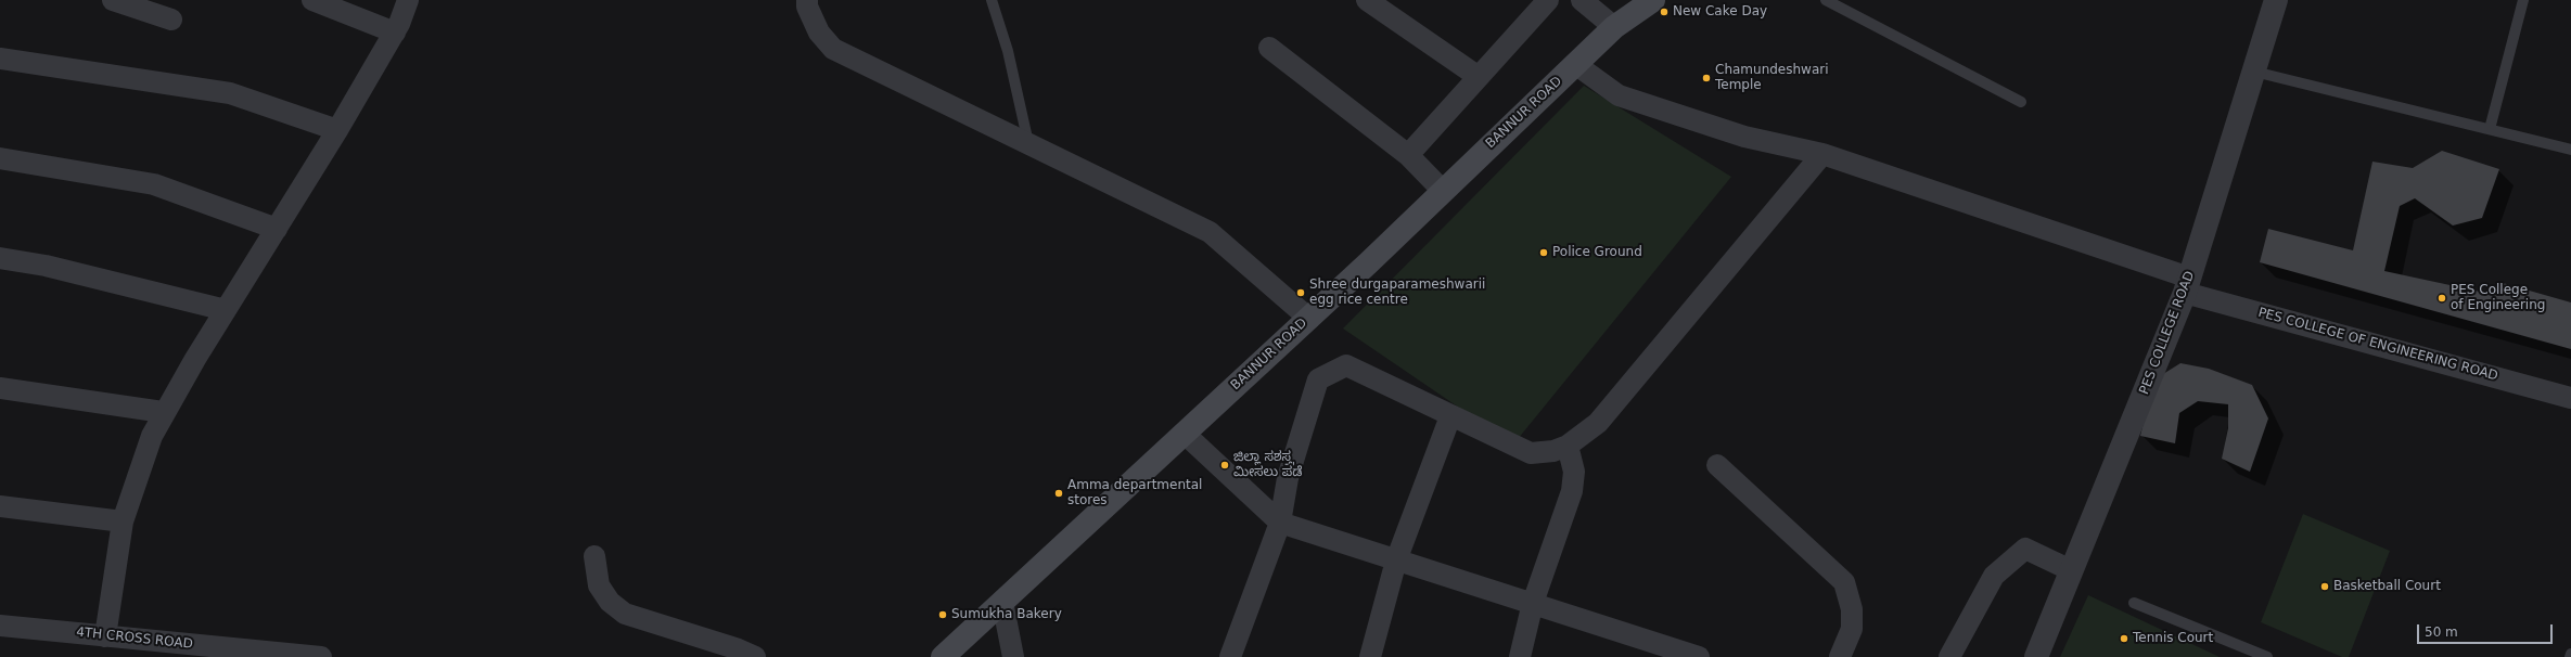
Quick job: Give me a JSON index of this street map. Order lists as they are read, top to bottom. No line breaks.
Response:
{"streets":{"main road":["BANNUR ROAD"],"street":["PES COLLEGE ROAD","PES COLLEGE OF ENGINEERING ROAD","4TH CROSS ROAD"]},"crossings":[["BANNUR ROAD","PES COLLEGE OF ENGINEERING ROAD"],["PES COLLEGE ROAD","PES COLLEGE OF ENGINEERING ROAD"]],"places":["New Cake Day","Chamundeshwari Temple","Police Ground","Shree durgaparameshwarii egg rice centre","PES College of Engineering","ಜಿಲ್ಲಾ ಸಶಸ್ತ್ರ ಮೀಸಲು ಪಡೆ","Amma departmental stores","Basketball Court","Sumukha Bakery","Tennis Court"],"scale_bar":"50 m"}
